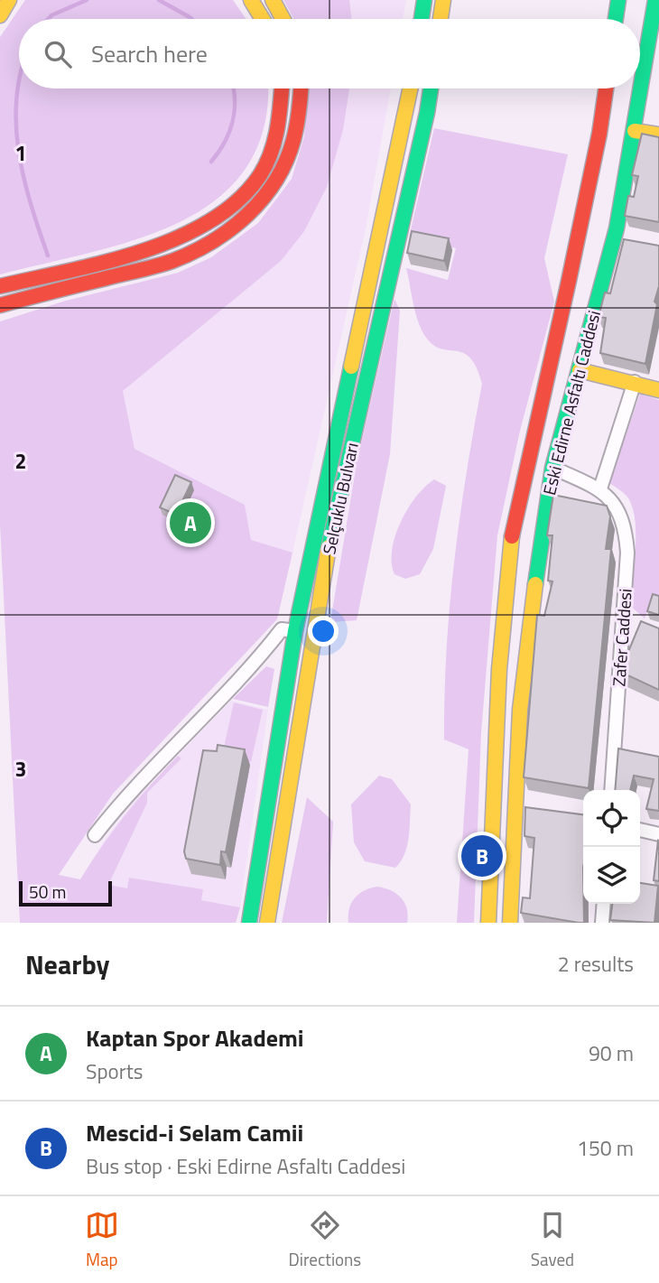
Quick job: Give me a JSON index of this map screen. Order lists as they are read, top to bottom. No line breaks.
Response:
{"streets":{"main road":["Eski Edirne Asfaltı Caddesi","Selçuklu Bulvarı"],"street":["Zafer Caddesi"]},"crossings":[["Eski Edirne Asfaltı Caddesi","Zafer Caddesi"]],"scale_bar":"50 m","page":{"search":"Search here","pins":["A","B"],"scale":"50 m","heading":["Nearby","2 results"],"list":[{"mark":"A","name":"Kaptan Spor Akademi","note":"Sports","value":"90 m"},{"mark":"B","name":"Mescid-i Selam Camii","note":"Bus stop · Eski Edirne Asfaltı Caddesi","value":"150 m"}],"nav":["Map","Directions","Saved"]},"grid":{"rows":["1","2","3"]}}
